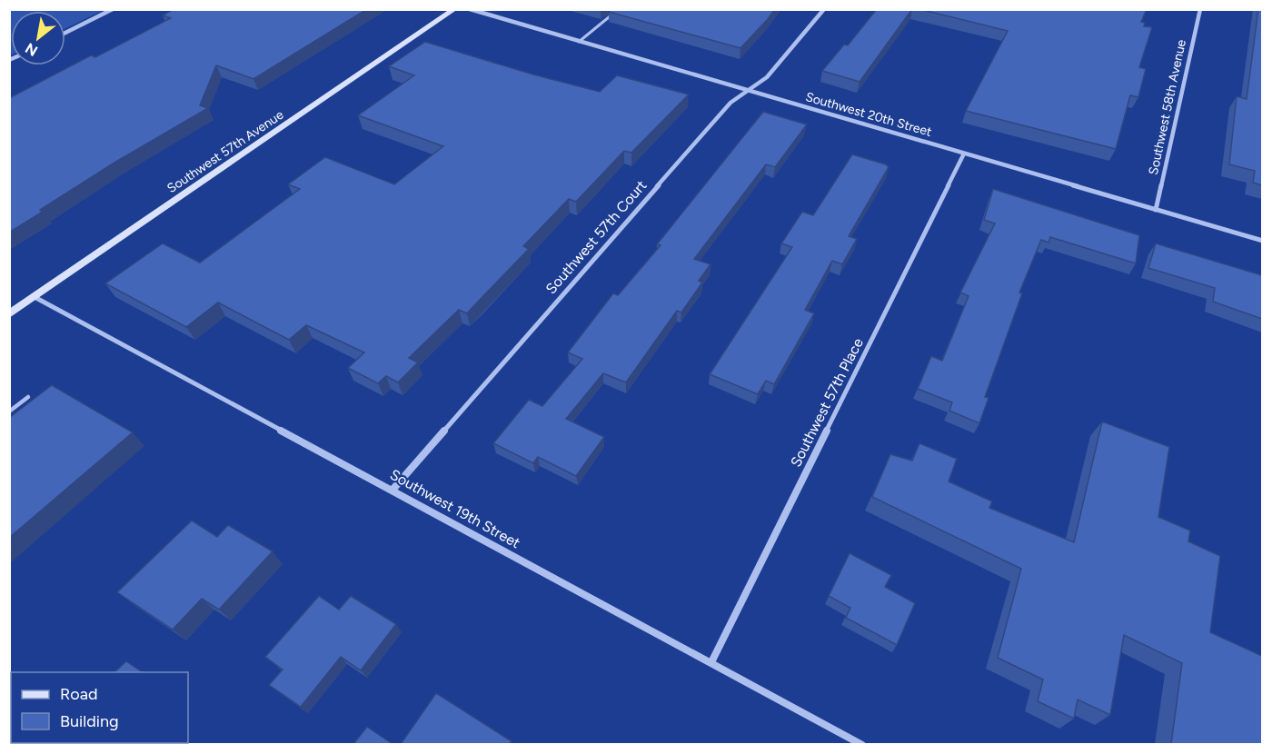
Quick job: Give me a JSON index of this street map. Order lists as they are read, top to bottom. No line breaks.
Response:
{"streets":{"main road":["Southwest 57th Avenue"],"street":["Southwest 58th Avenue","Southwest 20th Street","Southwest 57th Court","Southwest 57th Place","Southwest 19th Street"]},"crossings":[["Southwest 58th Avenue","Southwest 20th Street"],["Southwest 20th Street","Southwest 57th Court"],["Southwest 20th Street","Southwest 57th Place"],["Southwest 57th Avenue","Southwest 19th Street"],["Southwest 57th Court","Southwest 19th Street"],["Southwest 57th Place","Southwest 19th Street"]],"legend":["Road","Building"],"north":"bottom left"}
